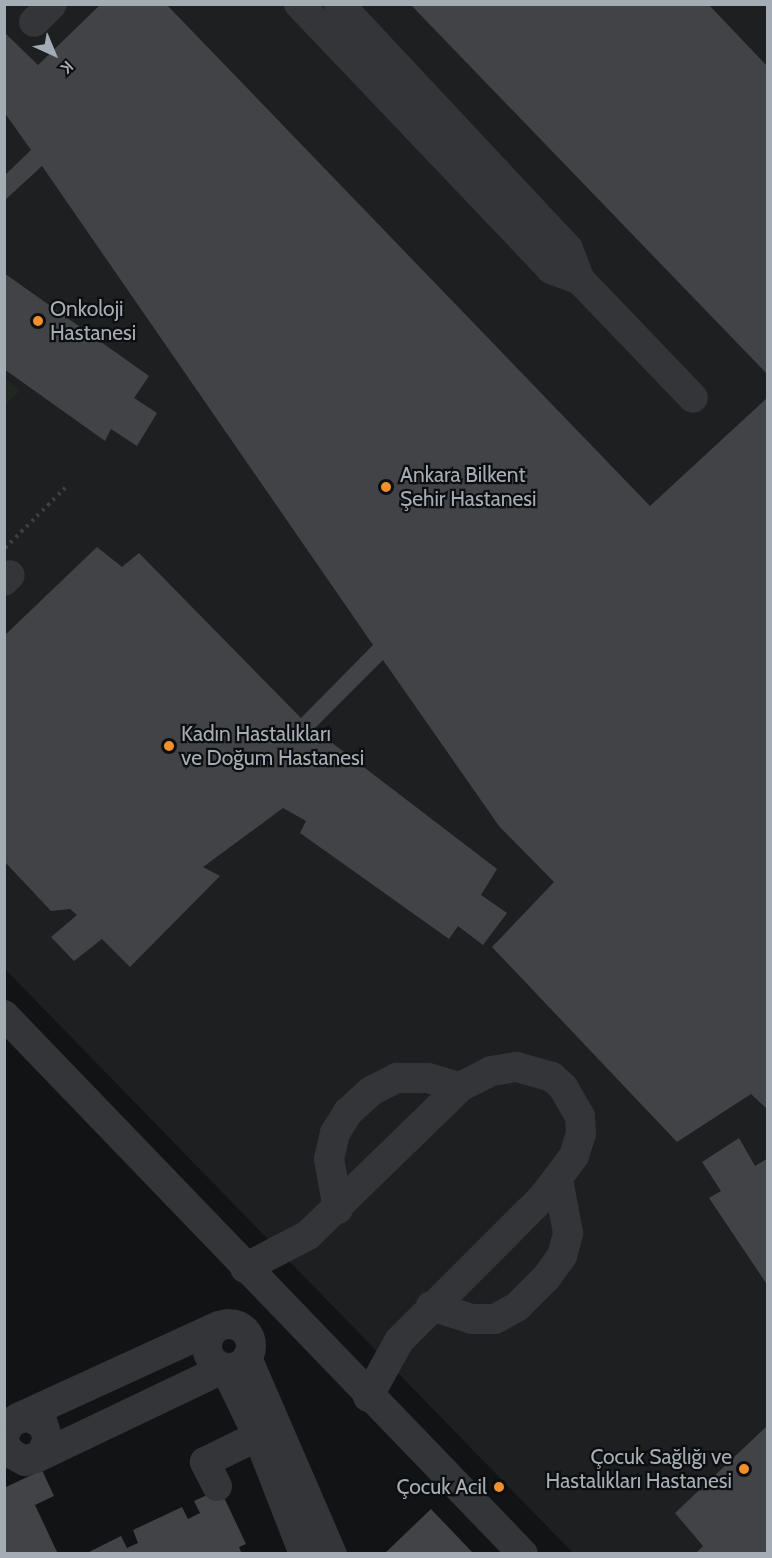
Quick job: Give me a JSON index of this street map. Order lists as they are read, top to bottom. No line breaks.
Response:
{"places":["Onkoloji Hastanesi","Ankara Bilkent Şehir Hastanesi","Kadın Hastalıkları ve Doğum Hastanesi","Çocuk Sağlığı ve Hastalıkları Hastanesi","Çocuk Acil"],"north":"bottom right"}
